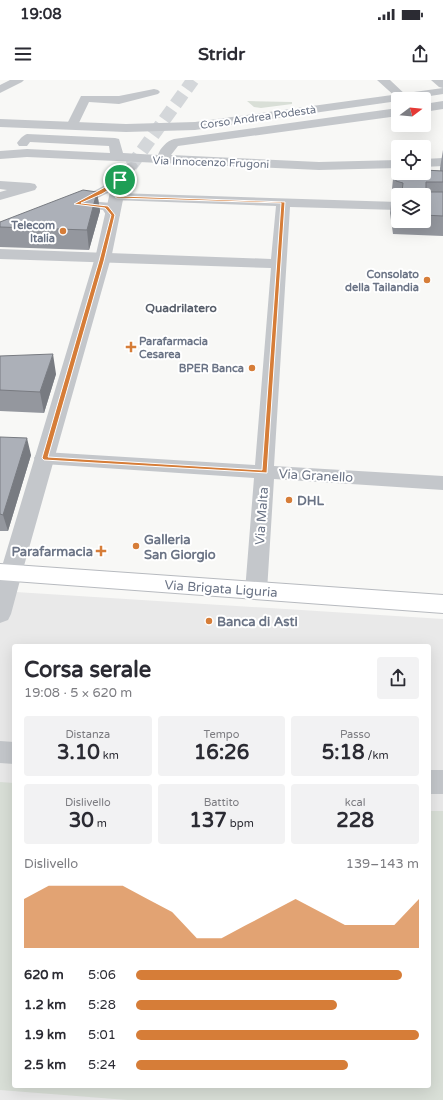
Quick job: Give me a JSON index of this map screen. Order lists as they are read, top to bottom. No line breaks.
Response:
{"streets":{"main road":["Via Brigata Liguria"],"street":["Corso Andrea Podestà","Via Innocenzo Frugoni","Via Granello","Via Malta"]},"crossings":[["Via Granello","Via Malta"],["Via Malta","Via Brigata Liguria"]],"districts":["Quadrilatero"],"places":{"other":["Telecom Italia","Consolato della Tailandia","BPER Banca","DHL","Galleria San Giorgio","Banca di Asti"],"health":["Parafarmacia Cesarea","Parafarmacia"]},"north":"right","page":{"status":"19:08","header":"Stridr","heading":["Corsa serale","19:08 · 5 × 620 m"],"stats":[["Distanza","3.10 km"],["Tempo","16:26"],["Passo","5:18 /km"],["Dislivello","30 m"],["Battito","137 bpm"],["kcal","228"]],"chart":["Dislivello","139–143 m"],"list":[{"name":"620 m","note":"5:06"},{"name":"1.2 km","note":"5:28"},{"name":"1.9 km","note":"5:01"},{"name":"2.5 km","note":"5:24"}]}}
